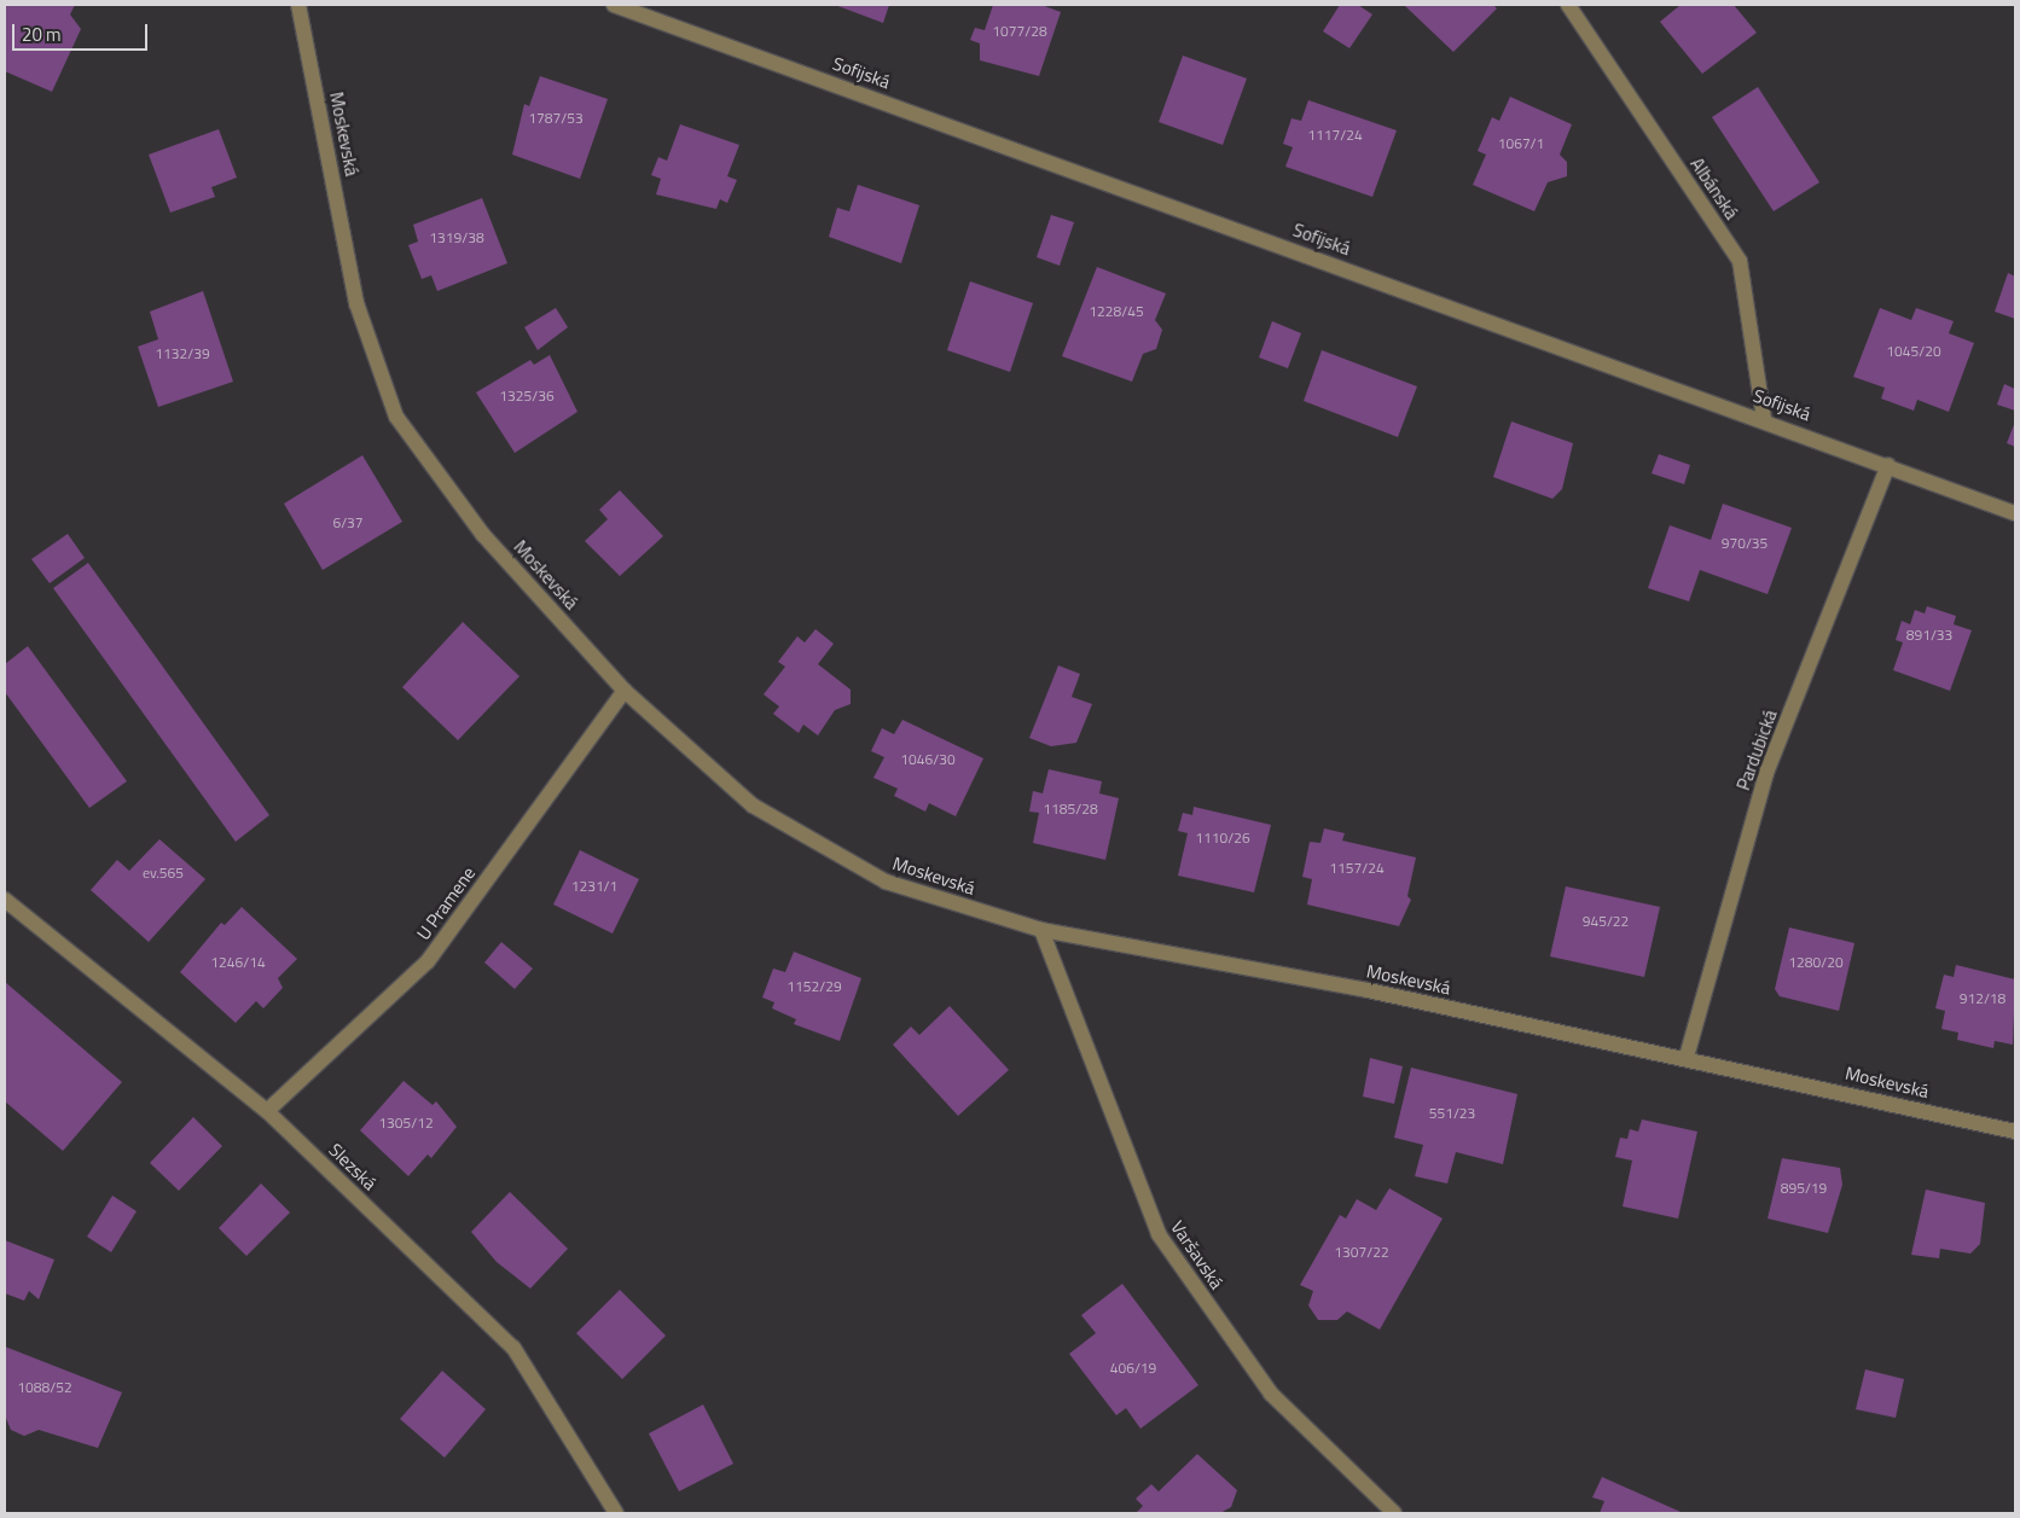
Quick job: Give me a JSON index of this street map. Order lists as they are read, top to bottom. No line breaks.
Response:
{"streets":{"street":["Sofijská","Moskevská","Albánská","Pardubická","U Pramene","Slezská","Varšavská"]},"crossings":[["Sofijská","Albánská"],["Sofijská","Pardubická"],["Moskevská","Pardubická"],["Moskevská","U Pramene"],["Moskevská","Varšavská"],["U Pramene","Slezská"]],"house_numbers":["1077/28","1787/53","1117/24","1067/1","1319/38","1228/45","1045/20","1132/39","1325/36","6/37","970/35","891/33","1046/30","1185/28","1110/26","1157/24","ev.565","1231/1","945/22","1246/14","1280/20","1152/29","912/18","551/23","1305/12","895/19","1307/22","406/19","1088/52"],"scale_bar":"20 m"}
